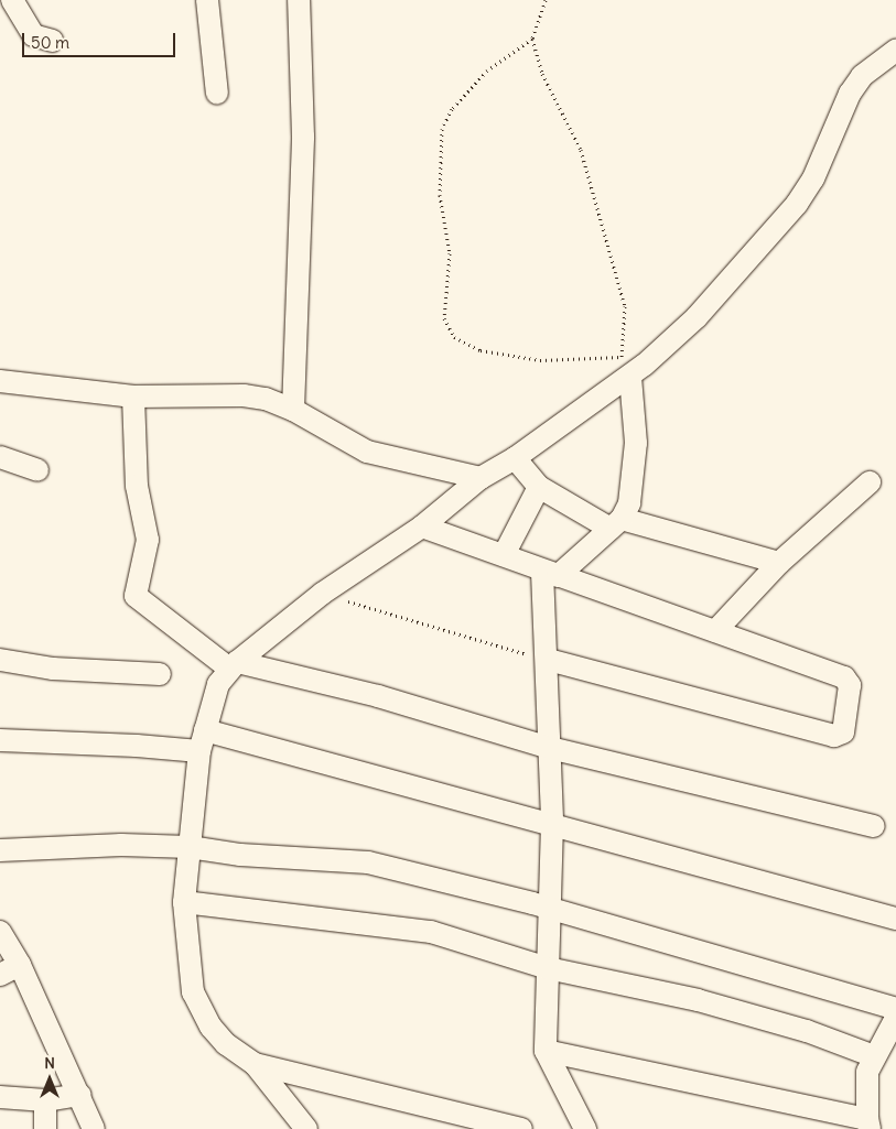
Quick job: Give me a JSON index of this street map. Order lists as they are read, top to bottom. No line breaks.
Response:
{"scale_bar":"50 m","north":"top"}
